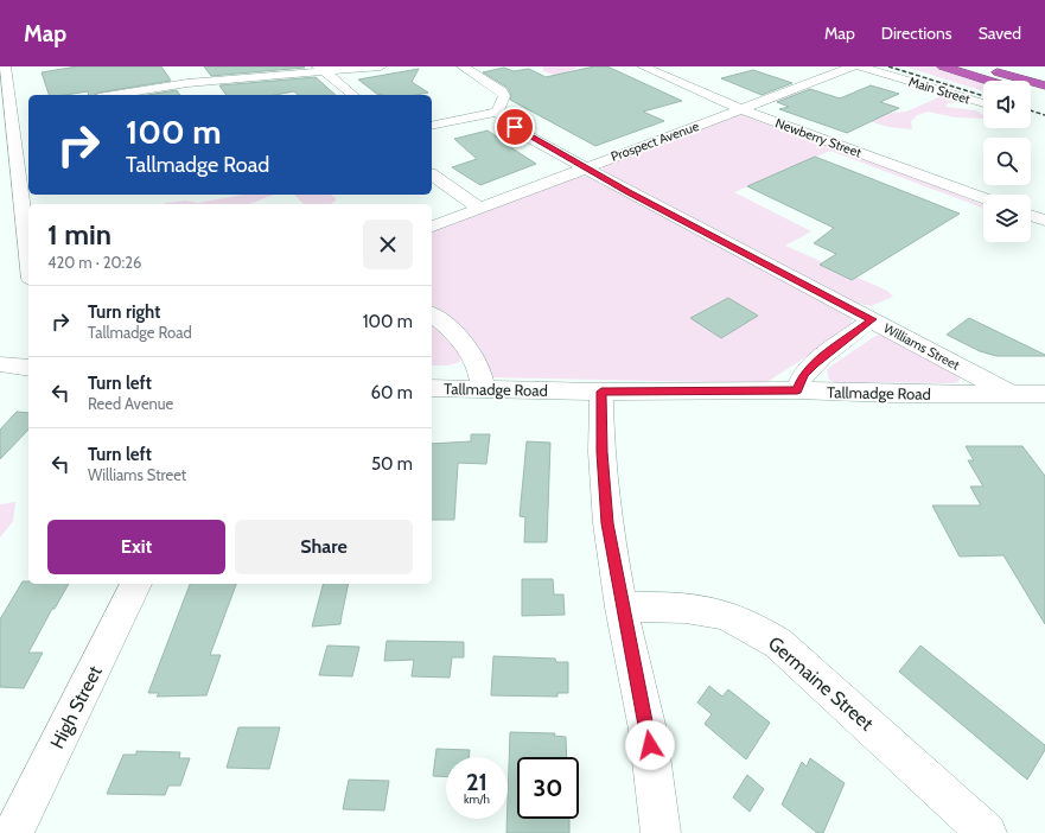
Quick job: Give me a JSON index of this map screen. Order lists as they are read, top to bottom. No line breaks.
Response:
{"streets":{"street":["Main Street","Newberry Street","Prospect Avenue","Williams Street","Tallmadge Road","Germaine Street","High Street"]},"crossings":[["Newberry Street","Prospect Avenue"],["Prospect Avenue","Williams Street"],["Williams Street","Tallmadge Road"]],"page":{"header":"Map","nav":["Map","Directions","Saved"],"turn":["100 m","Tallmadge Road"],"heading":["1 min","420 m · 20:26"],"list":[{"name":"Turn right","note":"Tallmadge Road","value":"100 m"},{"name":"Turn left","note":"Reed Avenue","value":"60 m"},{"name":"Turn left","note":"Williams Street","value":"50 m"}],"buttons":["Exit","Share"],"speed":"21 km/h","limit":"30"}}
